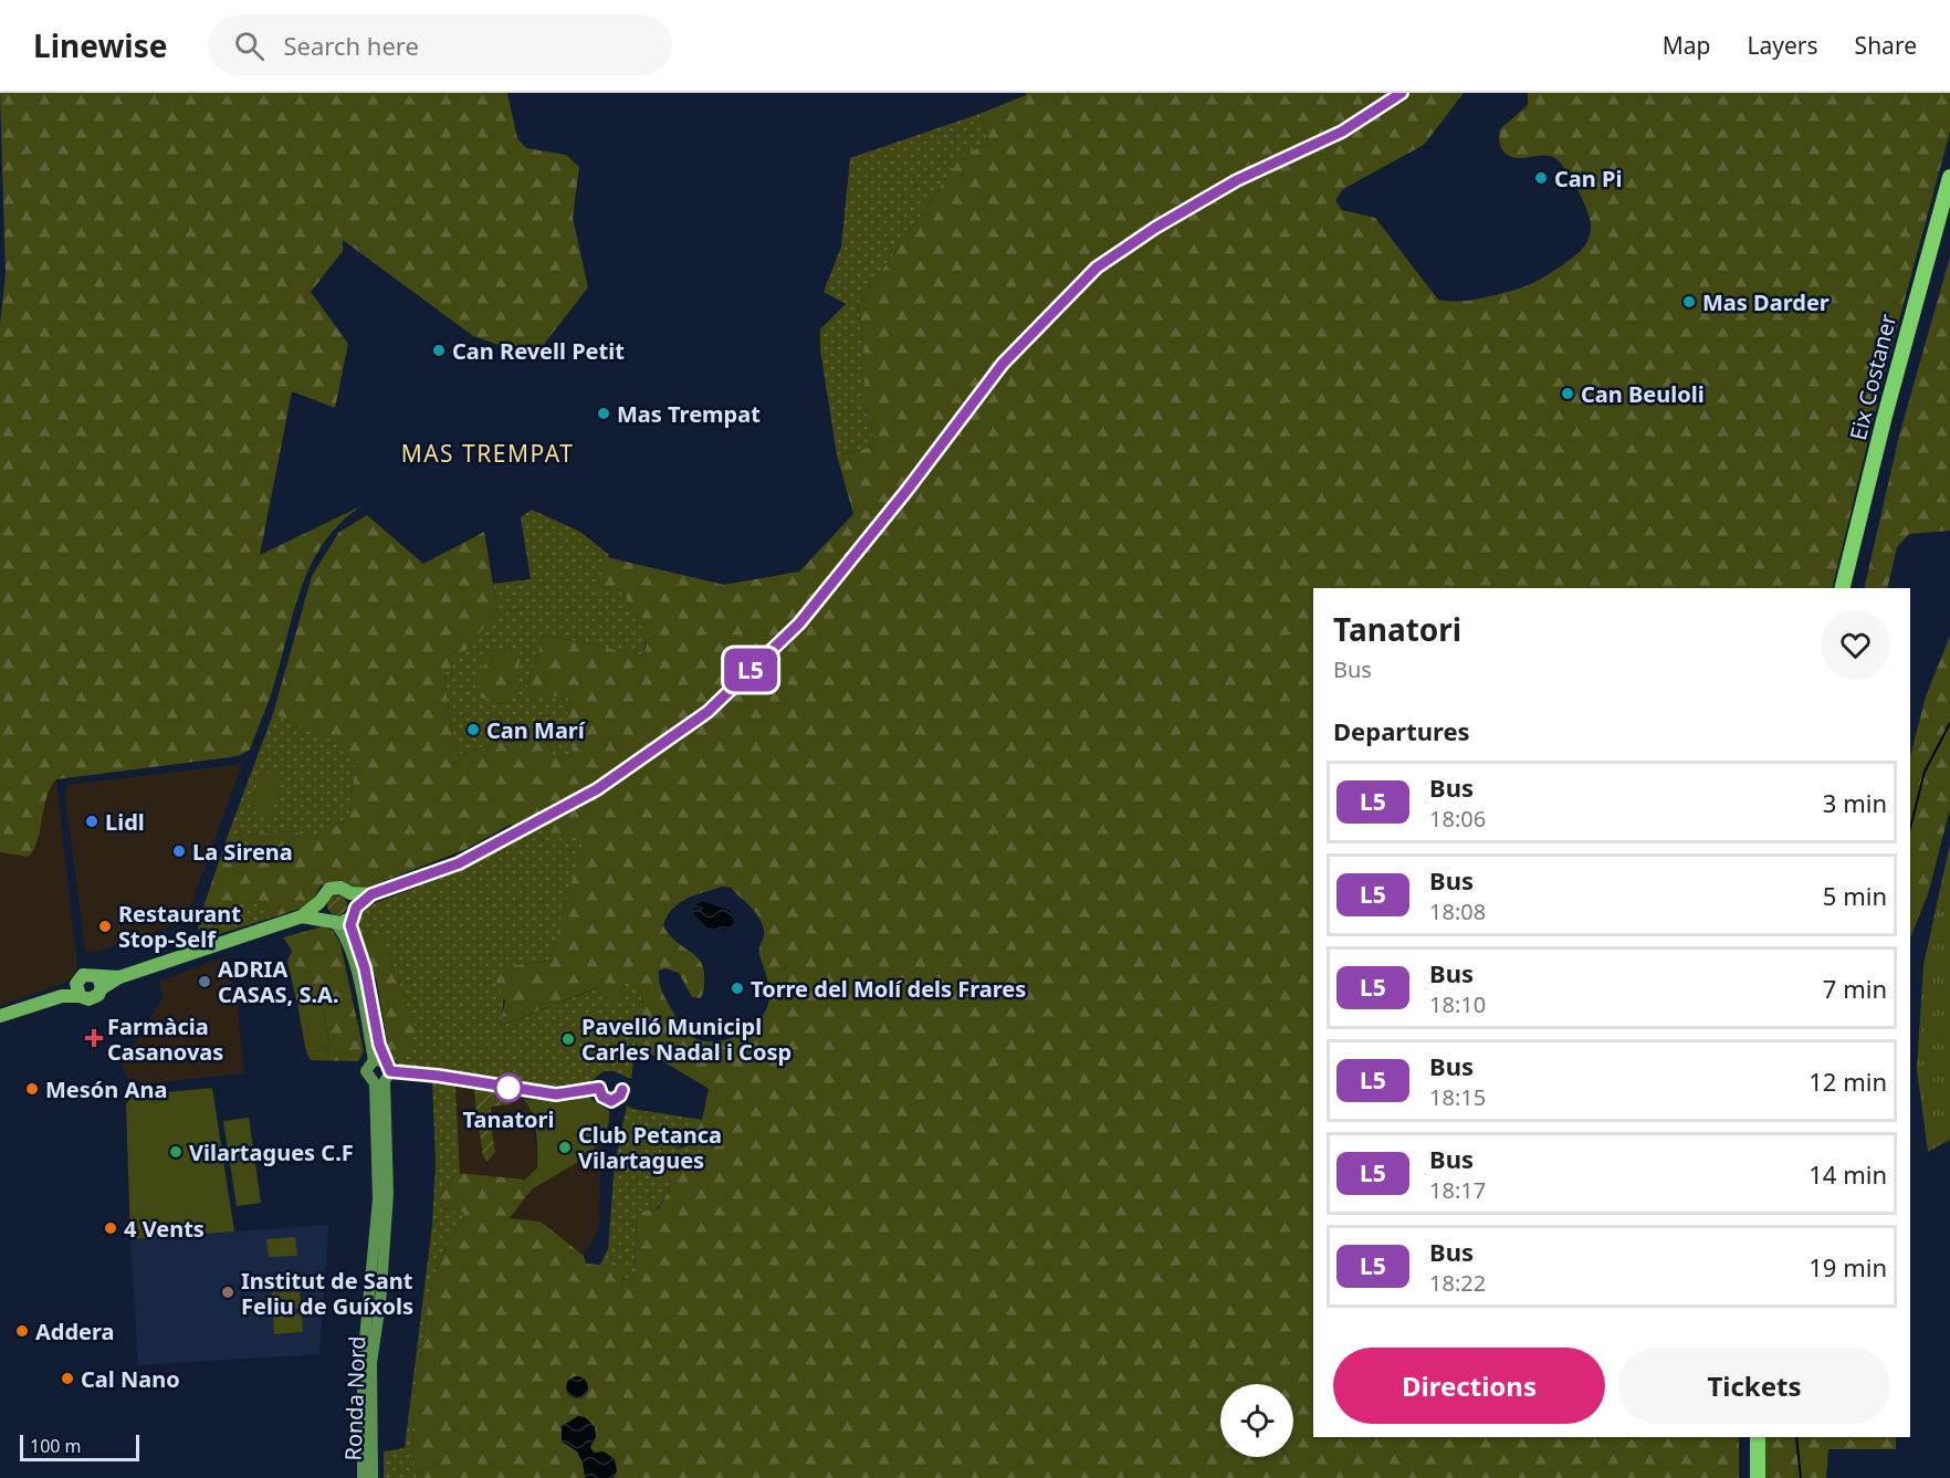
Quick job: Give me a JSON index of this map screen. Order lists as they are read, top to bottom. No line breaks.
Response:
{"streets":{"highway":["Eix Costaner"],"street":["Ronda Nord"]},"districts":["MAS TREMPAT"],"places":{"other":["Can Pi","Mas Darder","Can Revell Petit","Can Beuloli","Mas Trempat","Can Marí","Lidl","La Sirena","Restaurant Stop-Self","ADRIA CASAS, S.A.","Torre del Molí dels Frares","Pavelló Municipl Carles Nadal i Cosp","Tanatori","Mesón Ana","Club Petanca Vilartagues","Vilartagues C.F","4 Vents","Institut de Sant Feliu de Guíxols","Addera","Cal Nano"],"health":["Farmàcia Casanovas"]},"lines":["bus line L5"],"scale_bar":"100 m","page":{"header":"Linewise","search":"Search here","nav":["Map","Layers","Share"],"on_map":"L5","heading":[["Tanatori","Bus"],"Departures"],"list":[{"mark":"L5","name":"Bus","note":"18:06","value":"3 min"},{"mark":"L5","name":"Bus","note":"18:08","value":"5 min"},{"mark":"L5","name":"Bus","note":"18:10","value":"7 min"},{"mark":"L5","name":"Bus","note":"18:15","value":"12 min"},{"mark":"L5","name":"Bus","note":"18:17","value":"14 min"},{"mark":"L5","name":"Bus","note":"18:22","value":"19 min"}],"buttons":["Directions","Tickets"],"scale":"100 m"}}
